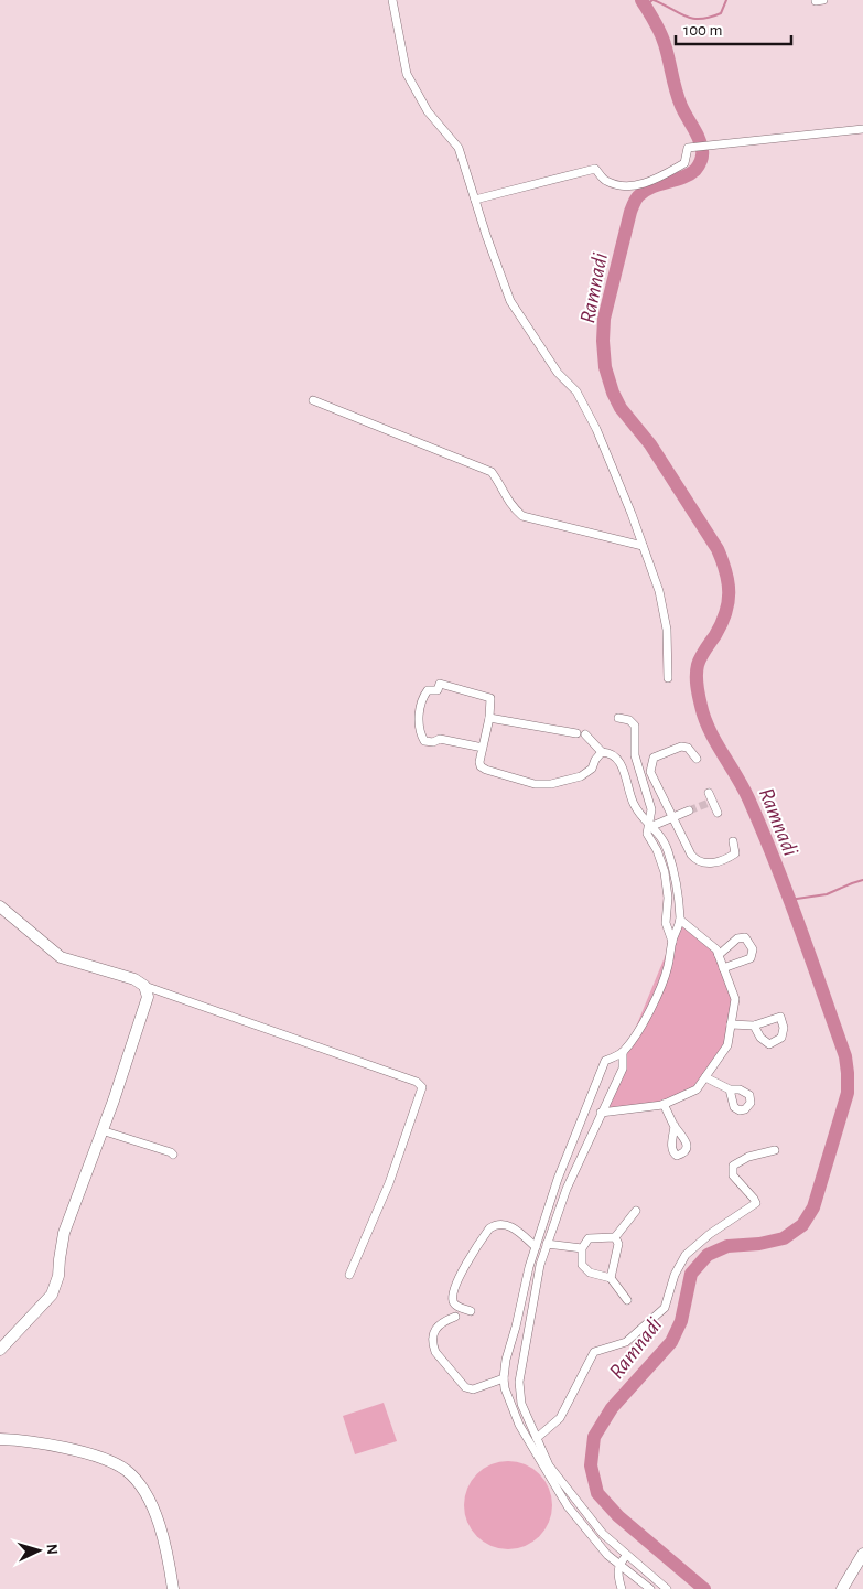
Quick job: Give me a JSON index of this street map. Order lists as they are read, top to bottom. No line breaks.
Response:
{"water":["Ramnadi"],"scale_bar":"100 m","north":"right"}
